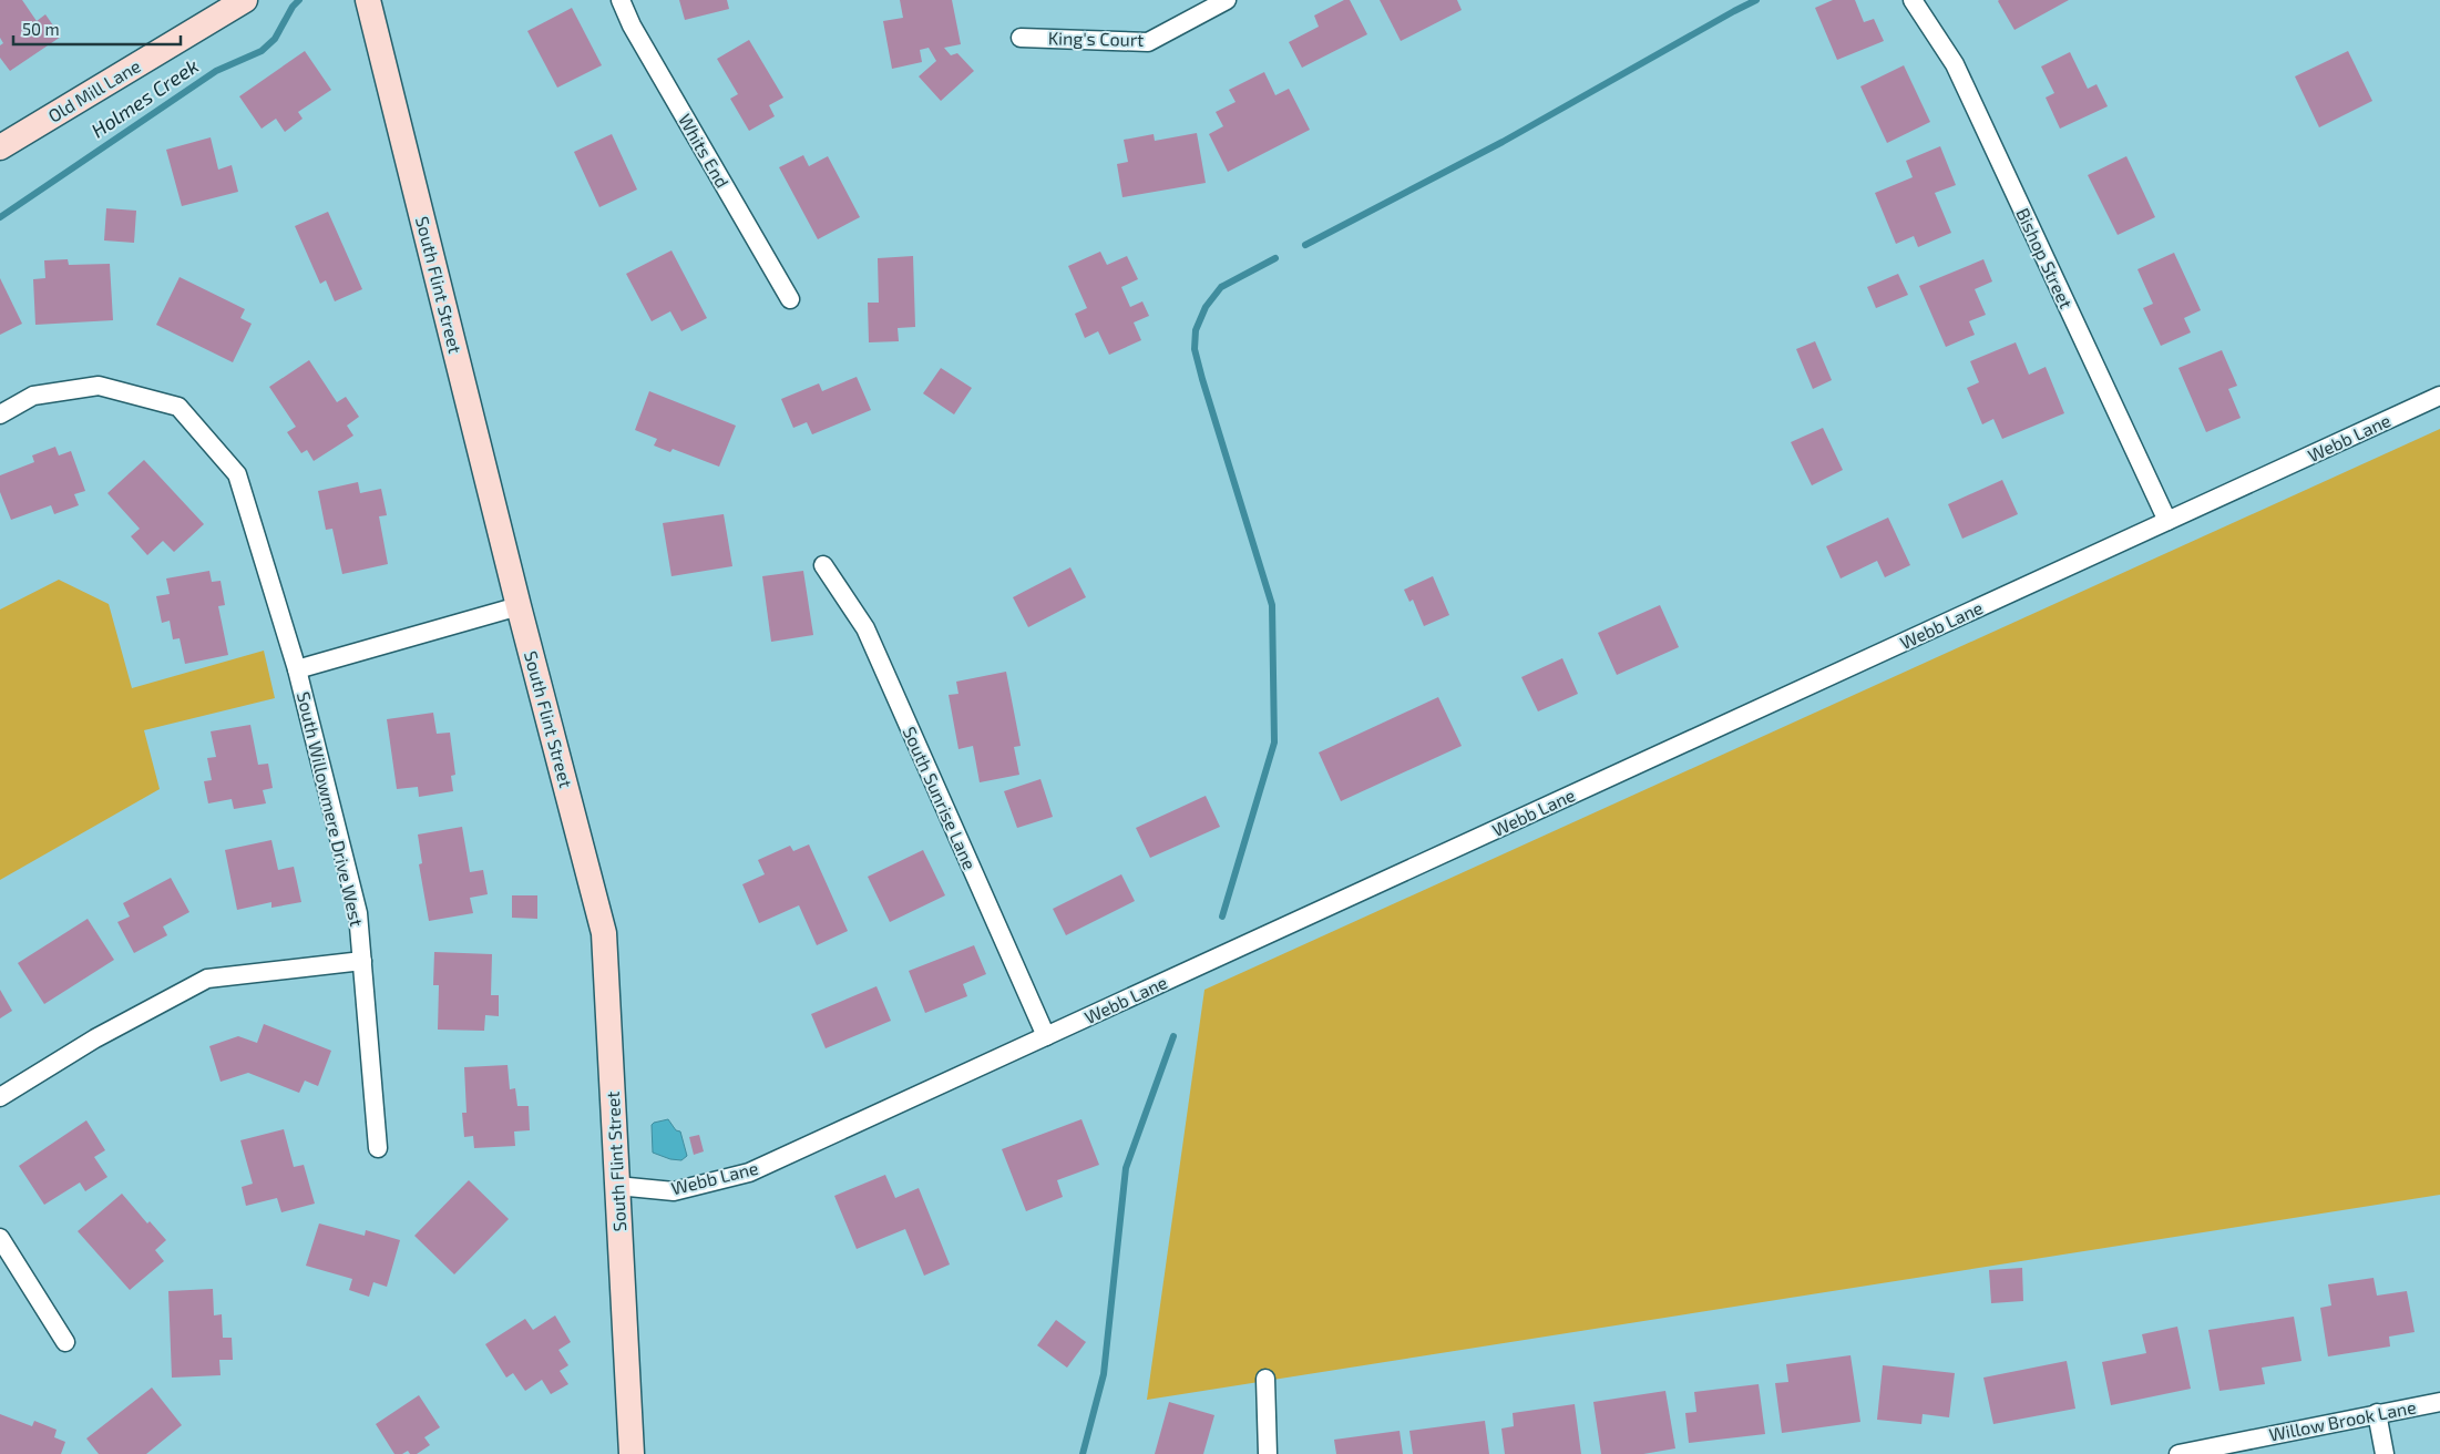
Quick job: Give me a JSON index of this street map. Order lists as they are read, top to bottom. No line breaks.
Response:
{"streets":{"main road":["Old Mill Lane","South Flint Street"],"street":["King's Court","Whits End","Bishop Street","Webb Lane","South Sunrise Lane","South Willowmere Drive West","Willow Brook Lane"]},"crossings":[["Bishop Street","Webb Lane"],["South Flint Street","Webb Lane"],["South Flint Street","South Willowmere Drive West"],["Webb Lane","South Sunrise Lane"]],"water":["Holmes Creek"],"scale_bar":"50 m"}
